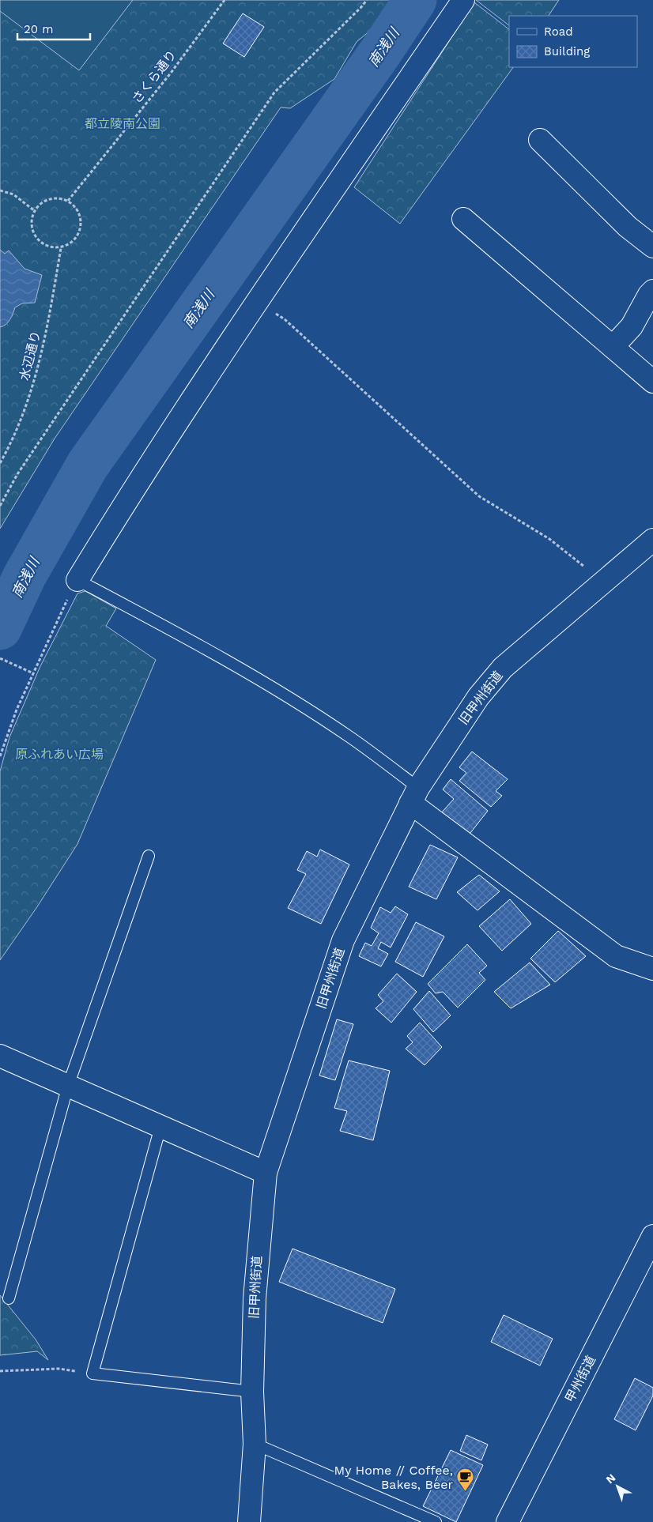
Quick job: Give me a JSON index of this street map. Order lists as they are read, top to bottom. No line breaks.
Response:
{"streets":{"main road":["旧甲州街道","甲州街道"],"path":["さくら通り","水辺通り"]},"crossings":[["さくら通り","水辺通り"]],"water":["南浅川"],"parks":["都立陵南公園","原ふれあい広場"],"places":{"cafe":["My Home // Coffee, Bakes, Beer"]},"legend":["Road","Building"],"scale_bar":"20 m","north":"top left"}
